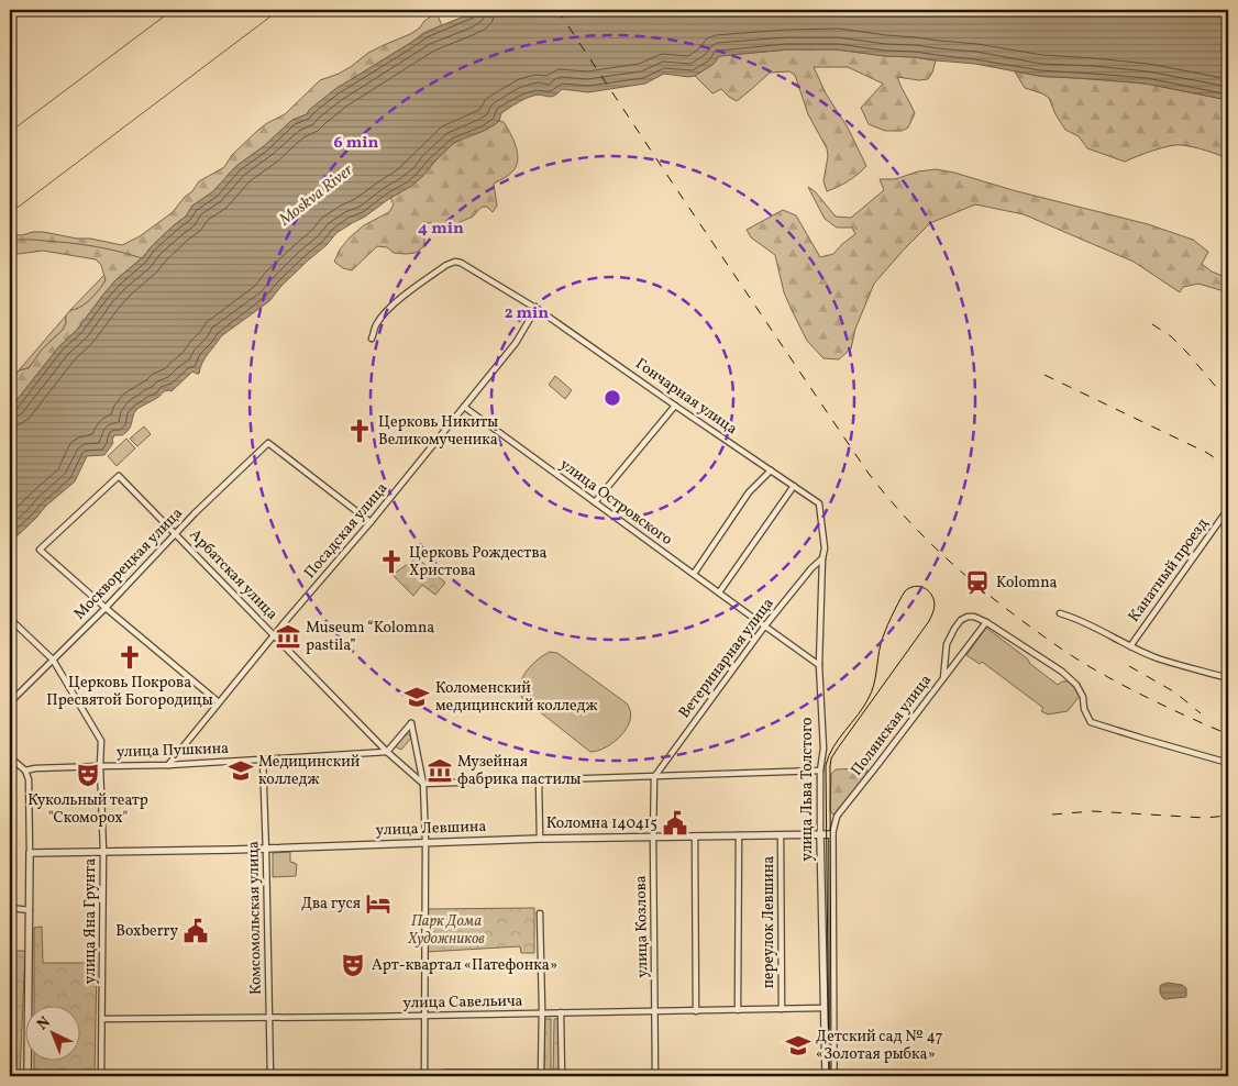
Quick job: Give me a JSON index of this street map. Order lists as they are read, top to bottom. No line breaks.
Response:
{"streets":{"street":["Гончарная улица","улица Островского","Посадская улица","Москворецкая улица","Канатный проезд","Арбатская улица","Ветеринарная улица","Полянская улица","улица Пушкина","улица Льва Толстого","улица Левшина","Комсомольская улица","улица Яна Грунта","переулок Левшина","улица Козлова","улица Савельича"]},"crossings":[["Гончарная улица","Посадская улица"],["Гончарная улица","улица Льва Толстого"],["улица Островского","Посадская улица"],["Посадская улица","Москворецкая улица"],["Посадская улица","Арбатская улица"],["Посадская улица","улица Пушкина"],["Москворецкая улица","Арбатская улица"],["Москворецкая улица","улица Яна Грунта"],["Арбатская улица","улица Пушкина"],["Ветеринарная улица","улица Льва Толстого"],["Ветеринарная улица","улица Козлова"],["Полянская улица","улица Льва Толстого"],["Полянская улица","улица Левшина"],["улица Пушкина","Комсомольская улица"],["улица Пушкина","улица Яна Грунта"],["улица Льва Толстого","улица Левшина"],["улица Льва Толстого","улица Савельича"],["улица Левшина","Комсомольская улица"],["улица Левшина","улица Яна Грунта"],["улица Левшина","переулок Левшина"],["улица Левшина","улица Козлова"],["Комсомольская улица","улица Савельича"],["улица Яна Грунта","улица Савельича"],["переулок Левшина","улица Савельича"],["улица Козлова","улица Савельича"]],"water":["Moskva River"],"parks":["Парк Дома Художников"],"places":{"church":["Церковь Никиты Великомученика","Церковь Рождества Христова","Церковь Покрова Пресвятой Богородицы"],"station":["Kolomna"],"museum":["Museum “Kolomna pastila”","Музейная фабрика пастилы"],"school or university":["Коломенский медицинский колледж","Медицинский колледж","Детский сад № 47 «Золотая рыбка»"],"theatre":["Кукольный театр \"Скоморох\"","Арт-квартал «Патефонка»"],"public building":["Коломна 140415","Boxberry"],"hotel":["Два гуся"]},"north":"top left","rings":["6 min","4 min","2 min"]}
